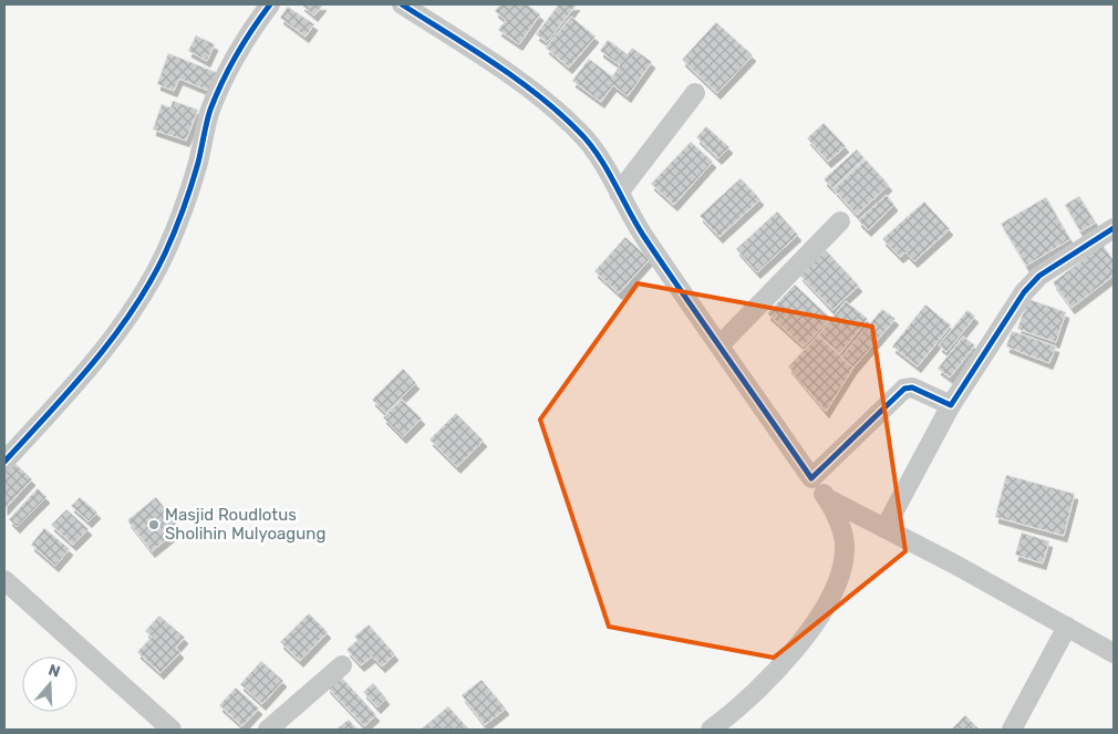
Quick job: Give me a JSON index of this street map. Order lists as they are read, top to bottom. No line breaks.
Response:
{"places":["Masjid Roudlotus Sholihin Mulyoagung"],"north":"top"}
